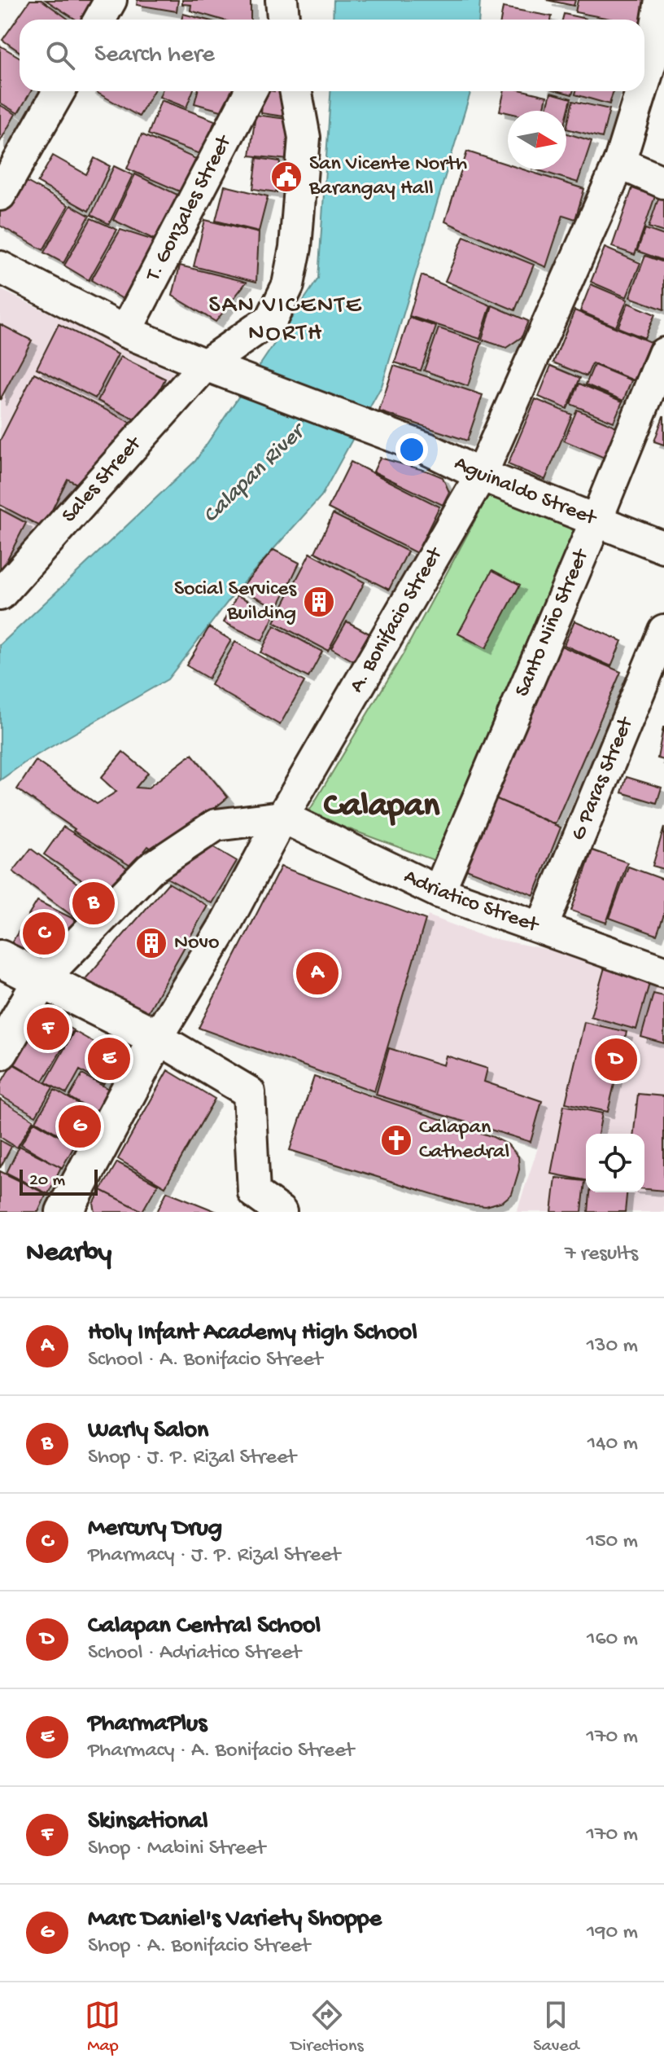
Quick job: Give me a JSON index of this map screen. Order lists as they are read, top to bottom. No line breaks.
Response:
{"streets":{"highway":["A. Bonifacio Street"],"street":["T. Gonzales Street","Sales Street","Aguinaldo Street","Santo Niño Street","G Paras Street","Adriatico Street"]},"crossings":[["T. Gonzales Street","Aguinaldo Street"],["Sales Street","Aguinaldo Street"],["Aguinaldo Street","A. Bonifacio Street"],["Aguinaldo Street","Santo Niño Street"],["A. Bonifacio Street","Adriatico Street"],["Santo Niño Street","Adriatico Street"],["G Paras Street","Adriatico Street"]],"districts":["SAN VICENTE NORTH","Calapan"],"water":["Calapan River"],"places":{"public building":["San Vicente North Barangay Hall"],"building":["Social Services Building","Novo"],"church":["Calapan Cathedral"]},"scale_bar":"20 m","north":"right","page":{"search":"Search here","pins":["B","C","A","F","E","D","G"],"scale":"20 m","heading":["Nearby","7 results"],"list":[{"mark":"A","name":"Holy Infant Academy High School","note":"School · A. Bonifacio Street","value":"130 m"},{"mark":"B","name":"Warly Salon","note":"Shop · J. P. Rizal Street","value":"140 m"},{"mark":"C","name":"Mercury Drug","note":"Pharmacy · J. P. Rizal Street","value":"150 m"},{"mark":"D","name":"Calapan Central School","note":"School · Adriatico Street","value":"160 m"},{"mark":"E","name":"PharmaPlus","note":"Pharmacy · A. Bonifacio Street","value":"170 m"},{"mark":"F","name":"Skinsational","note":"Shop · Mabini Street","value":"170 m"},{"mark":"G","name":"Marc Daniel's Variety Shoppe","note":"Shop · A. Bonifacio Street","value":"190 m"}],"nav":["Map","Directions","Saved"]}}
